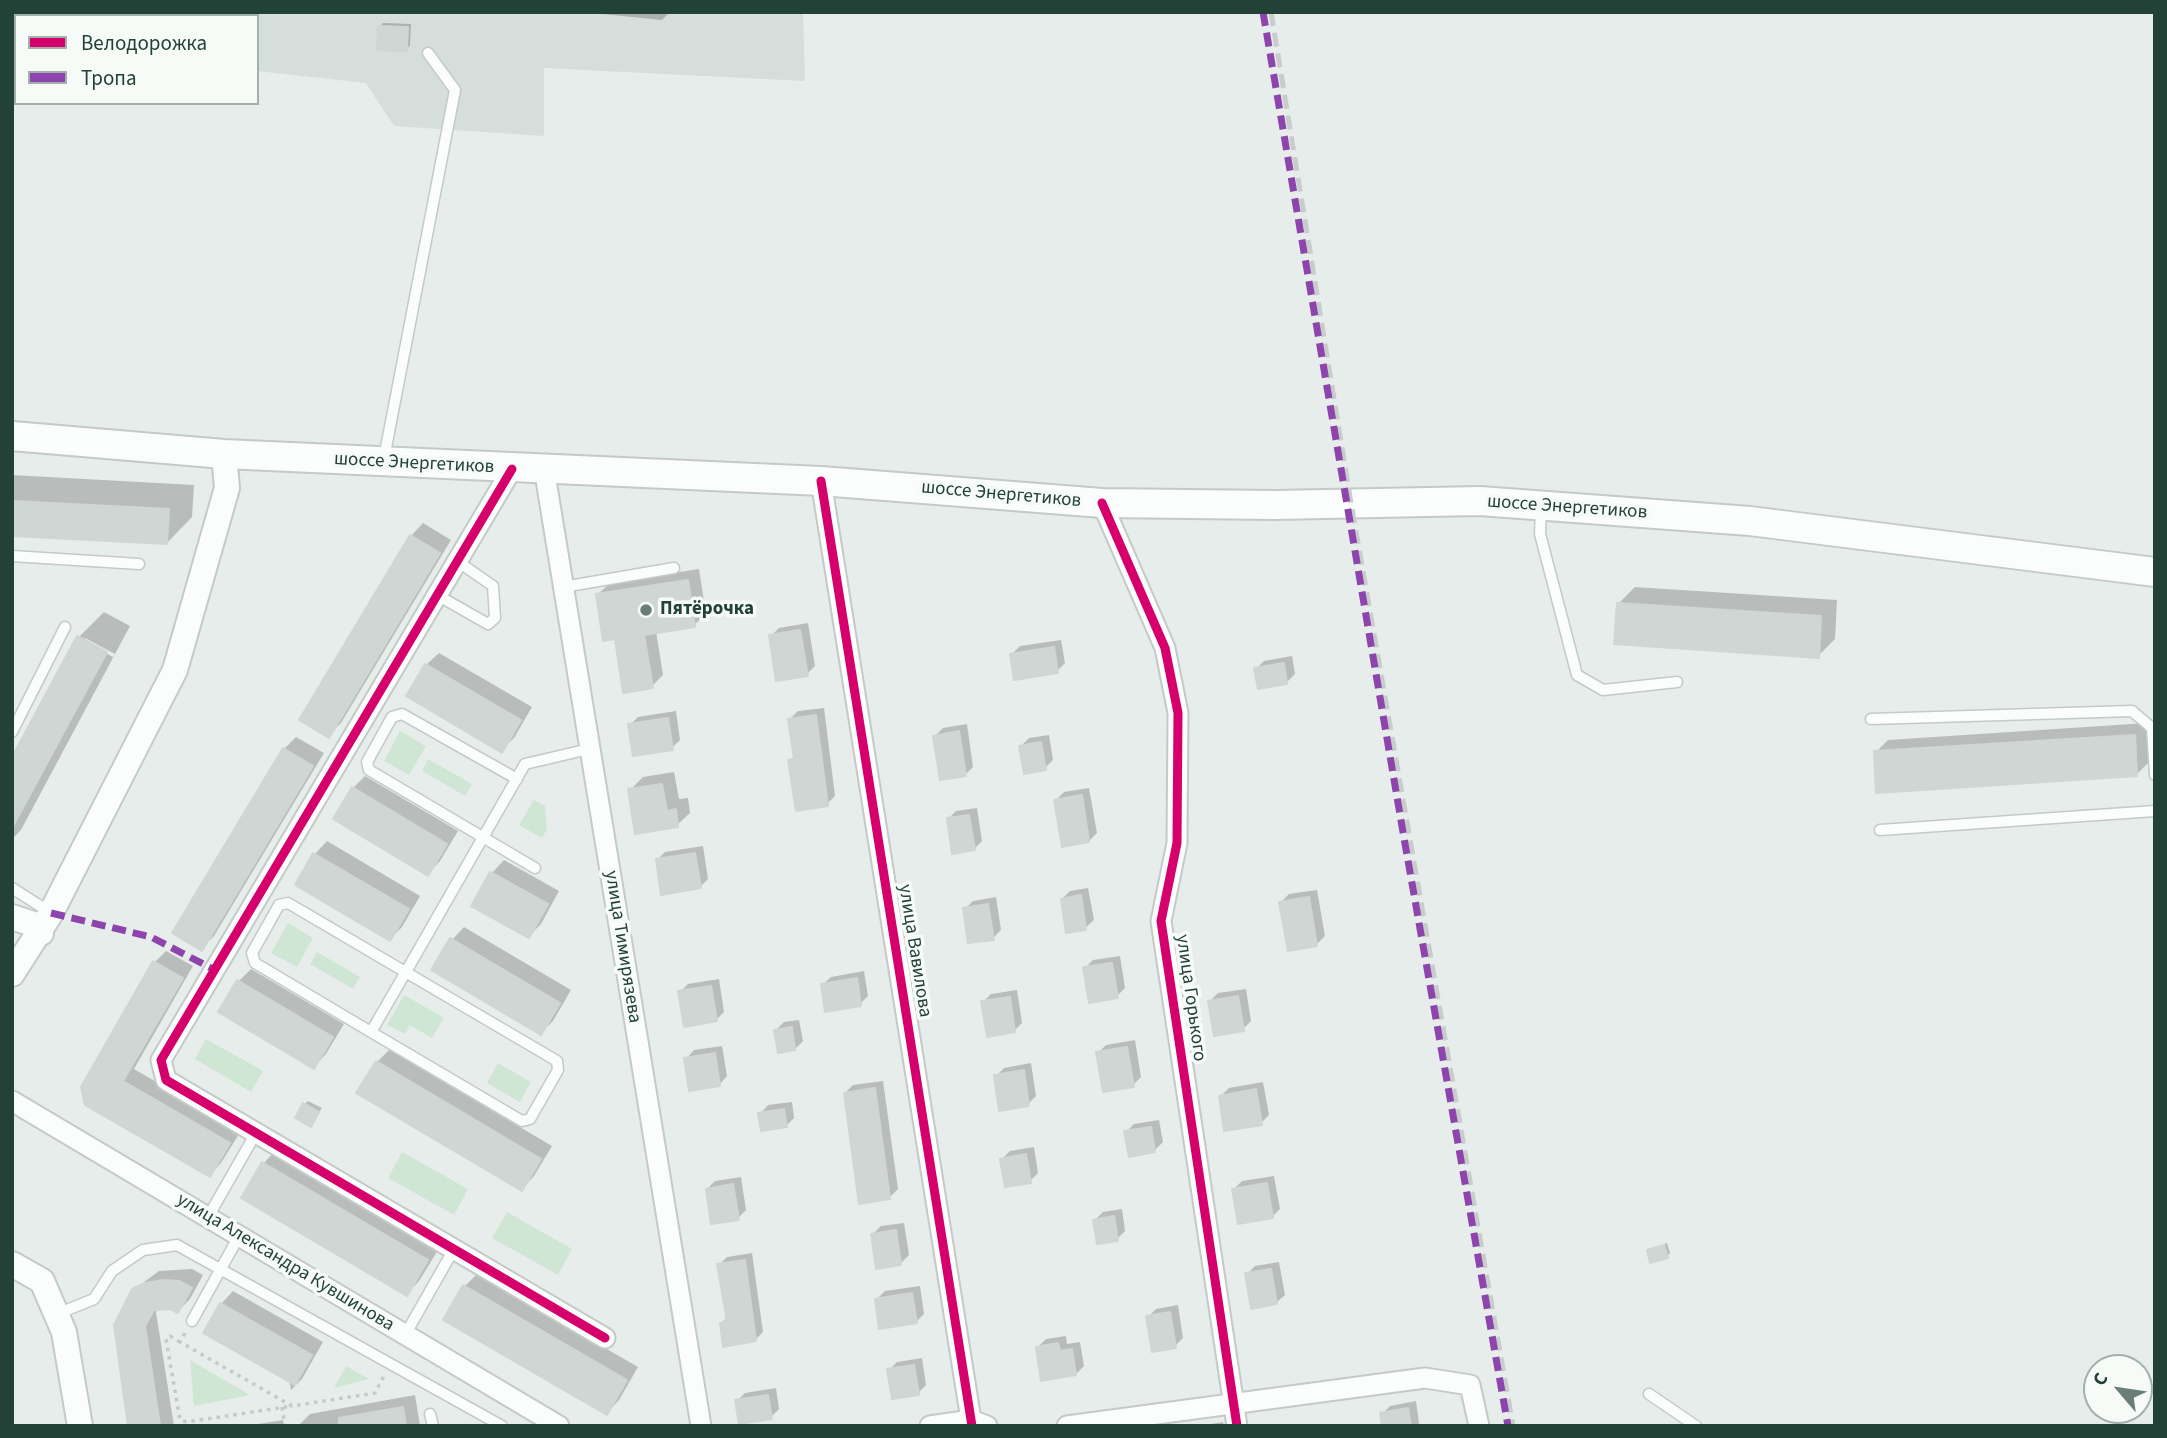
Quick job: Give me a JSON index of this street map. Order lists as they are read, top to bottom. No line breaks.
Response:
{"streets":{"main road":["шоссе Энергетиков"],"street":["улица Тимирязева","улица Вавилова","улица Горького","улица Александра Кувшинова"]},"crossings":[["шоссе Энергетиков","улица Тимирязева"],["шоссе Энергетиков","улица Вавилова"],["шоссе Энергетиков","улица Горького"]],"places":["Пятёрочка"],"legend":["Велодорожка","Тропа"],"north":"top left"}
